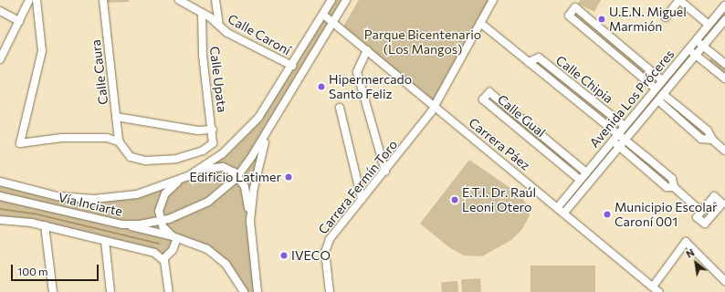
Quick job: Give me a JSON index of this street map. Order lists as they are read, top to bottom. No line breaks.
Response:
{"streets":{"street":["Calle Caroní","Calle Caura","Calle Upata","Calle Chipia","Avenida Los Próceres","Calle Gual","Carrera Páez","Carrera Fermín Toro","Vía Inciarte"]},"crossings":[["Calle Caroní","Calle Upata"],["Calle Chipia","Avenida Los Próceres"],["Calle Chipia","Carrera Fermín Toro"],["Avenida Los Próceres","Calle Gual"],["Avenida Los Próceres","Carrera Páez"],["Carrera Páez","Carrera Fermín Toro"]],"parks":["Parque Bicentenario (Los Mangos)"],"places":["U.E.N. Miguel Marmión","Hipermercado Santo Feliz","Edificio Latimer","E.T.I. Dr. Raúl Leoni Otero","Municipio Escolar Caroní 001","IVECO"],"scale_bar":"100 m","north":"top left"}
